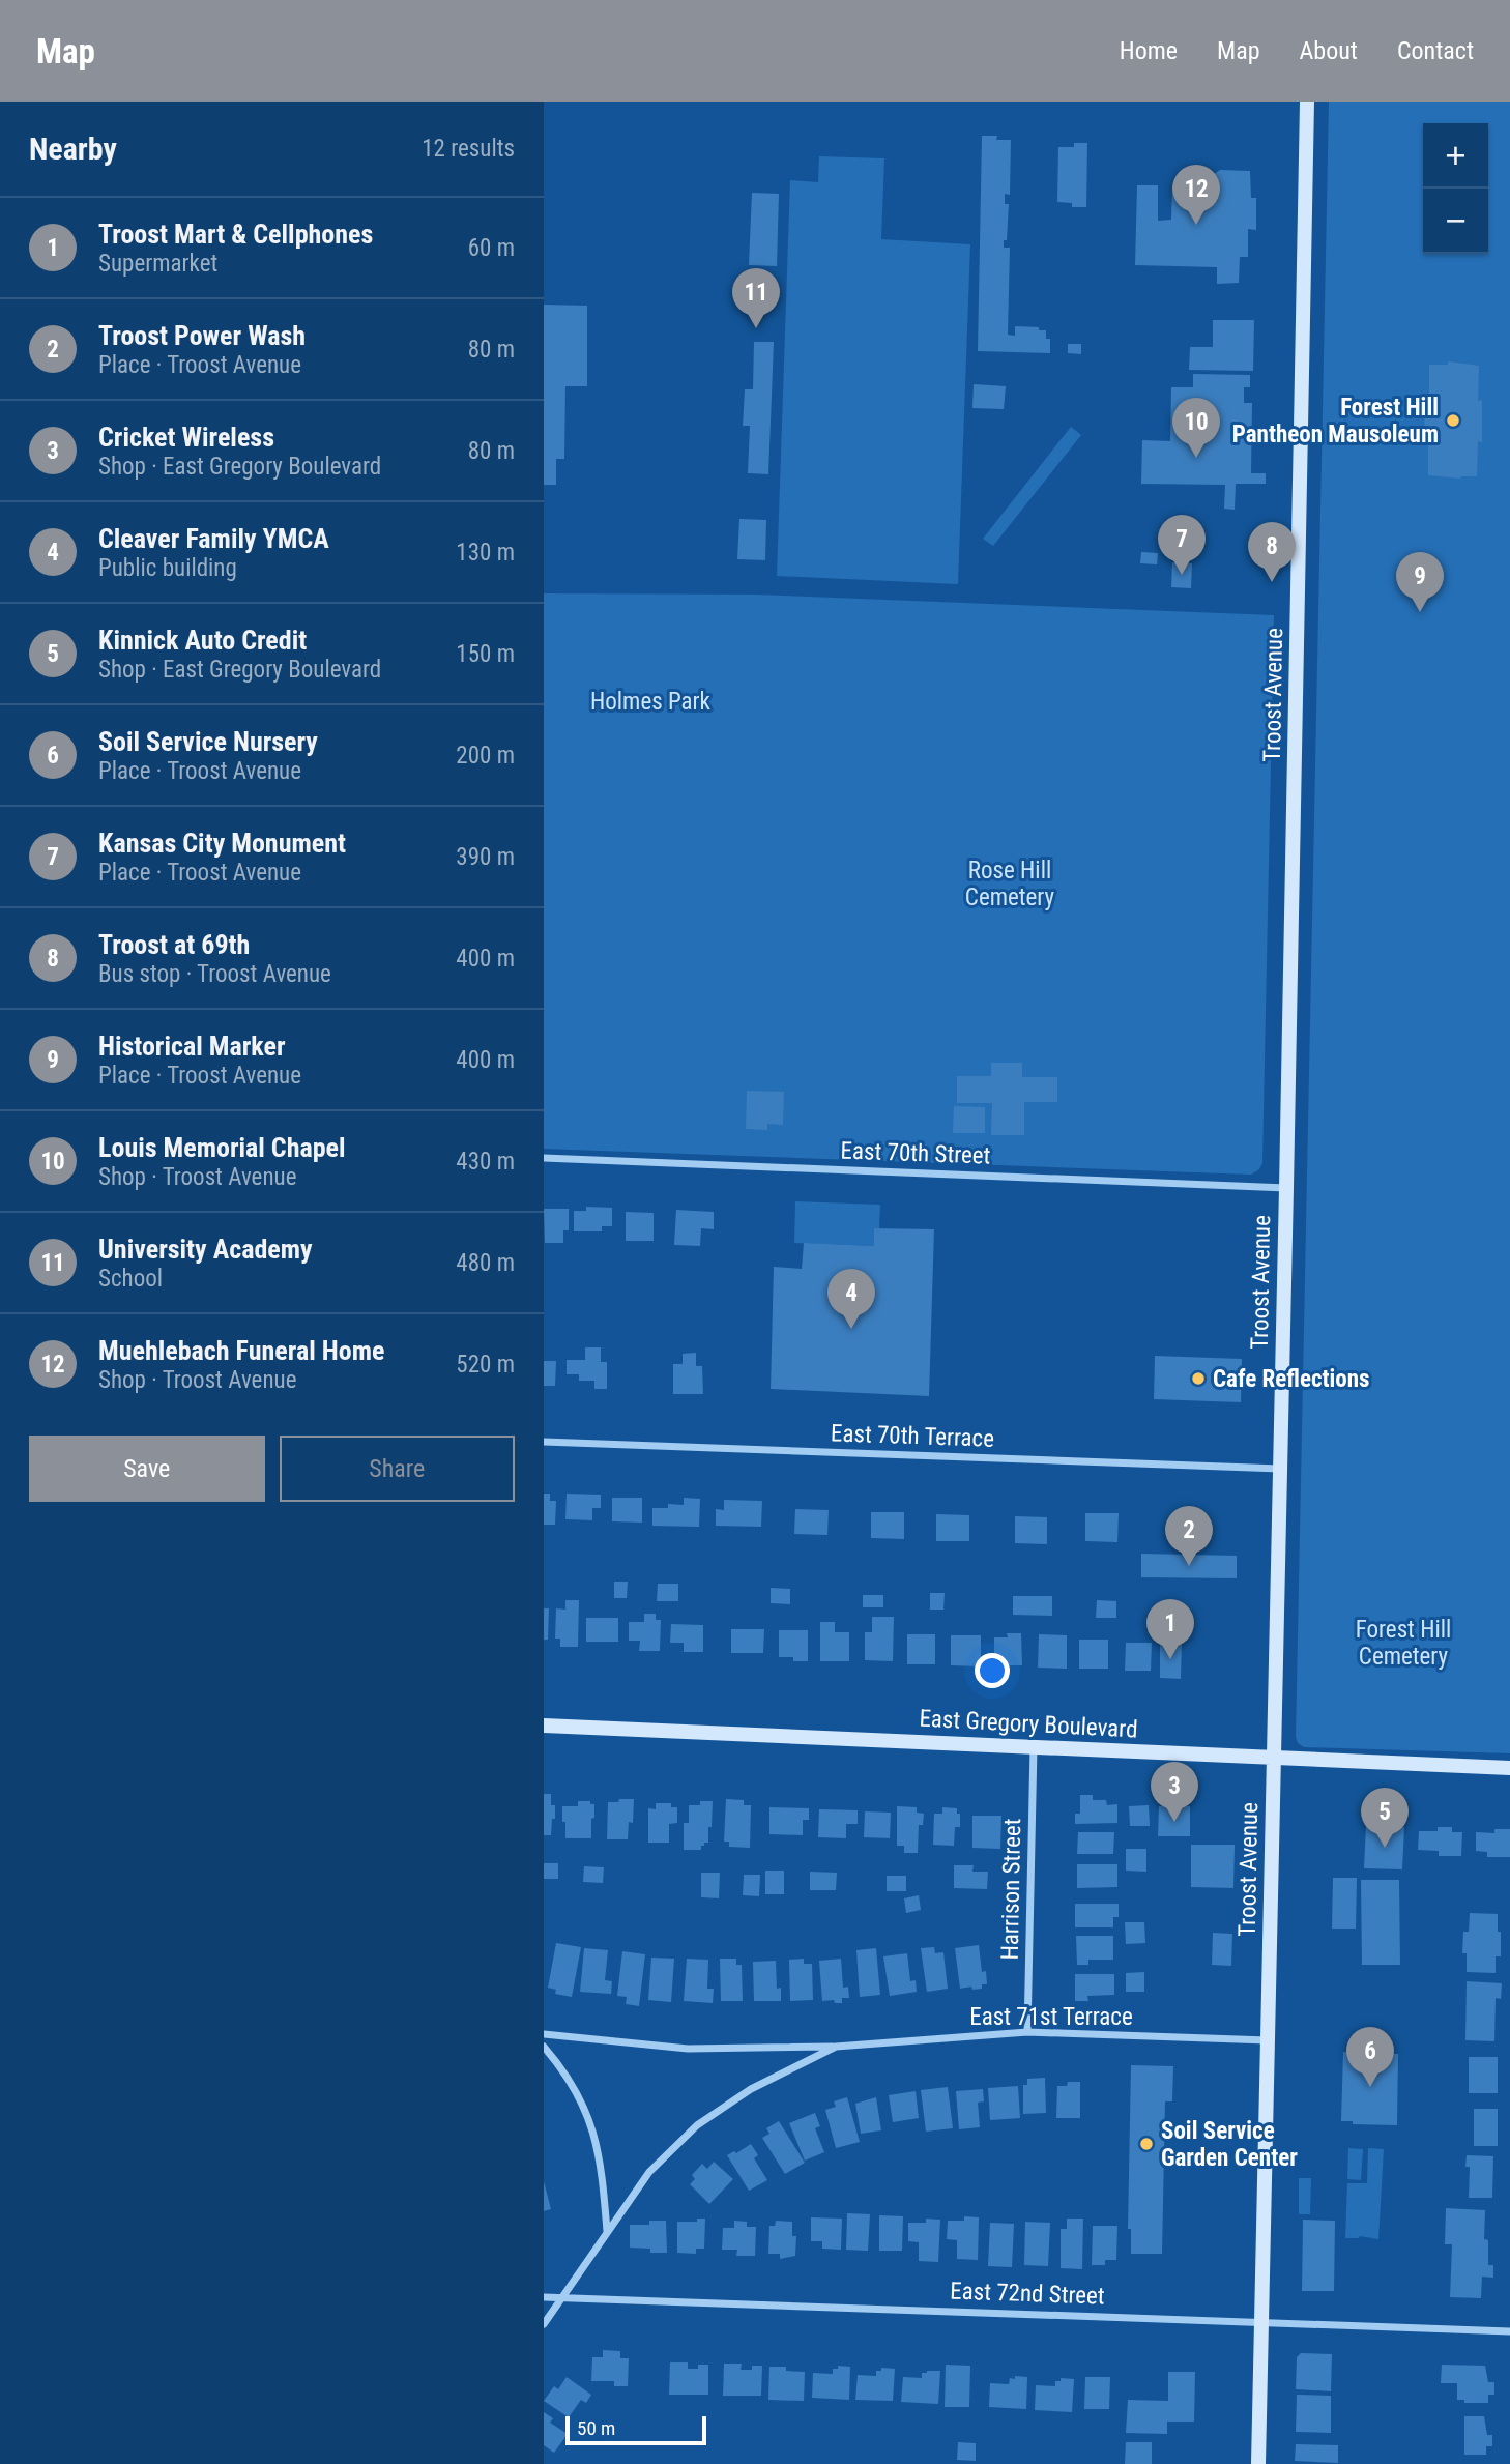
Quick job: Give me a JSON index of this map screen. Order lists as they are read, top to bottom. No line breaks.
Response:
{"streets":{"main road":["Troost Avenue","East Gregory Boulevard"],"street":["East 70th Street","East 70th Terrace","Harrison Street","East 71st Terrace","East 72nd Street"]},"crossings":[["Troost Avenue","East 70th Street"],["Troost Avenue","East 70th Terrace"],["Troost Avenue","East Gregory Boulevard"],["Troost Avenue","East 71st Terrace"],["Troost Avenue","East 72nd Street"],["East Gregory Boulevard","Harrison Street"],["Harrison Street","East 71st Terrace"],["East 71st Terrace","East 72nd Street"]],"parks":["Holmes Park","Rose Hill Cemetery","Forest Hill Cemetery"],"places":["Forest Hill Pantheon Mausoleum","Cafe Reflections","Soil Service Garden Center"],"scale_bar":"50 m","page":{"header":"Map","nav":["Home","Map","About","Contact"],"heading":["Nearby","12 results"],"map_buttons":["+","−"],"pins":["12","11","10","7","8","9","4","2","1","3","5","6"],"list":[{"mark":"1","name":"Troost Mart & Cellphones","note":"Supermarket","value":"60 m"},{"mark":"2","name":"Troost Power Wash","note":"Place · Troost Avenue","value":"80 m"},{"mark":"3","name":"Cricket Wireless","note":"Shop · East Gregory Boulevard","value":"80 m"},{"mark":"4","name":"Cleaver Family YMCA","note":"Public building","value":"130 m"},{"mark":"5","name":"Kinnick Auto Credit","note":"Shop · East Gregory Boulevard","value":"150 m"},{"mark":"6","name":"Soil Service Nursery","note":"Place · Troost Avenue","value":"200 m"},{"mark":"7","name":"Kansas City Monument","note":"Place · Troost Avenue","value":"390 m"},{"mark":"8","name":"Troost at 69th","note":"Bus stop · Troost Avenue","value":"400 m"},{"mark":"9","name":"Historical Marker","note":"Place · Troost Avenue","value":"400 m"},{"mark":"10","name":"Louis Memorial Chapel","note":"Shop · Troost Avenue","value":"430 m"},{"mark":"11","name":"University Academy","note":"School","value":"480 m"},{"mark":"12","name":"Muehlebach Funeral Home","note":"Shop · Troost Avenue","value":"520 m"}],"buttons":["Save","Share"],"scale":"50 m"}}
